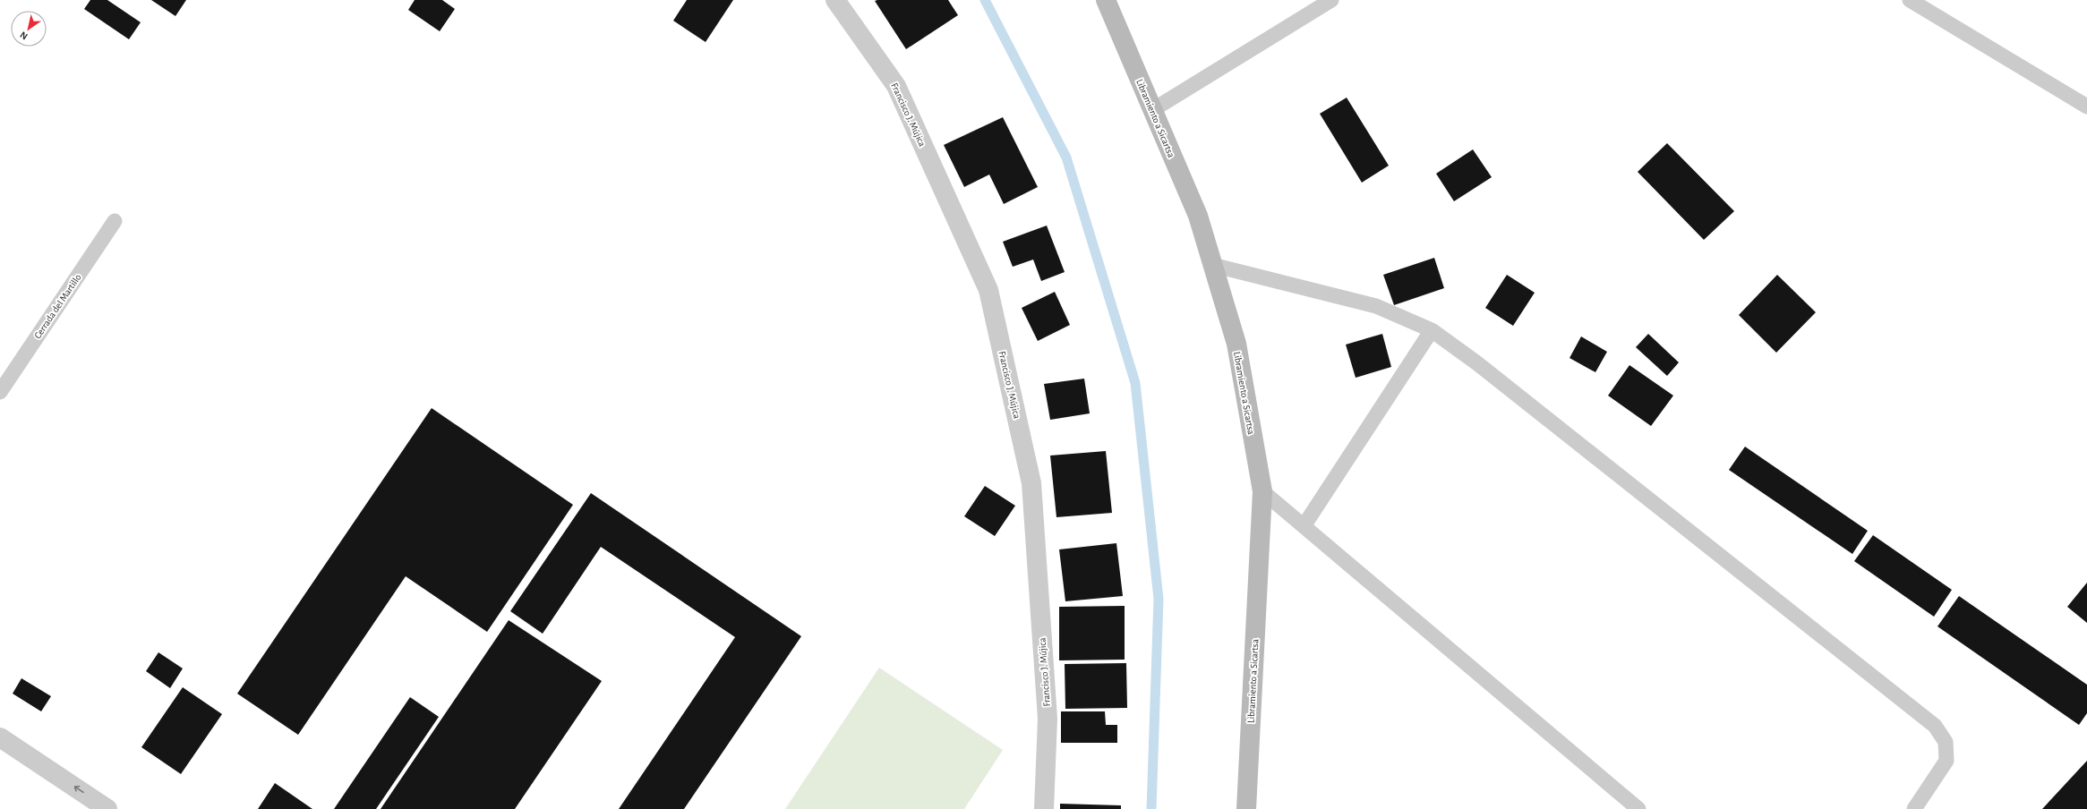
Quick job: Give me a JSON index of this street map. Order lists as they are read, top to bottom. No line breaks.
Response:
{"streets":{"main road":["Libramiento a Sicartsa"],"street":["Francisco J. Mújica"],"lane":["Cerrada del Martillo"]},"north":"bottom left"}
